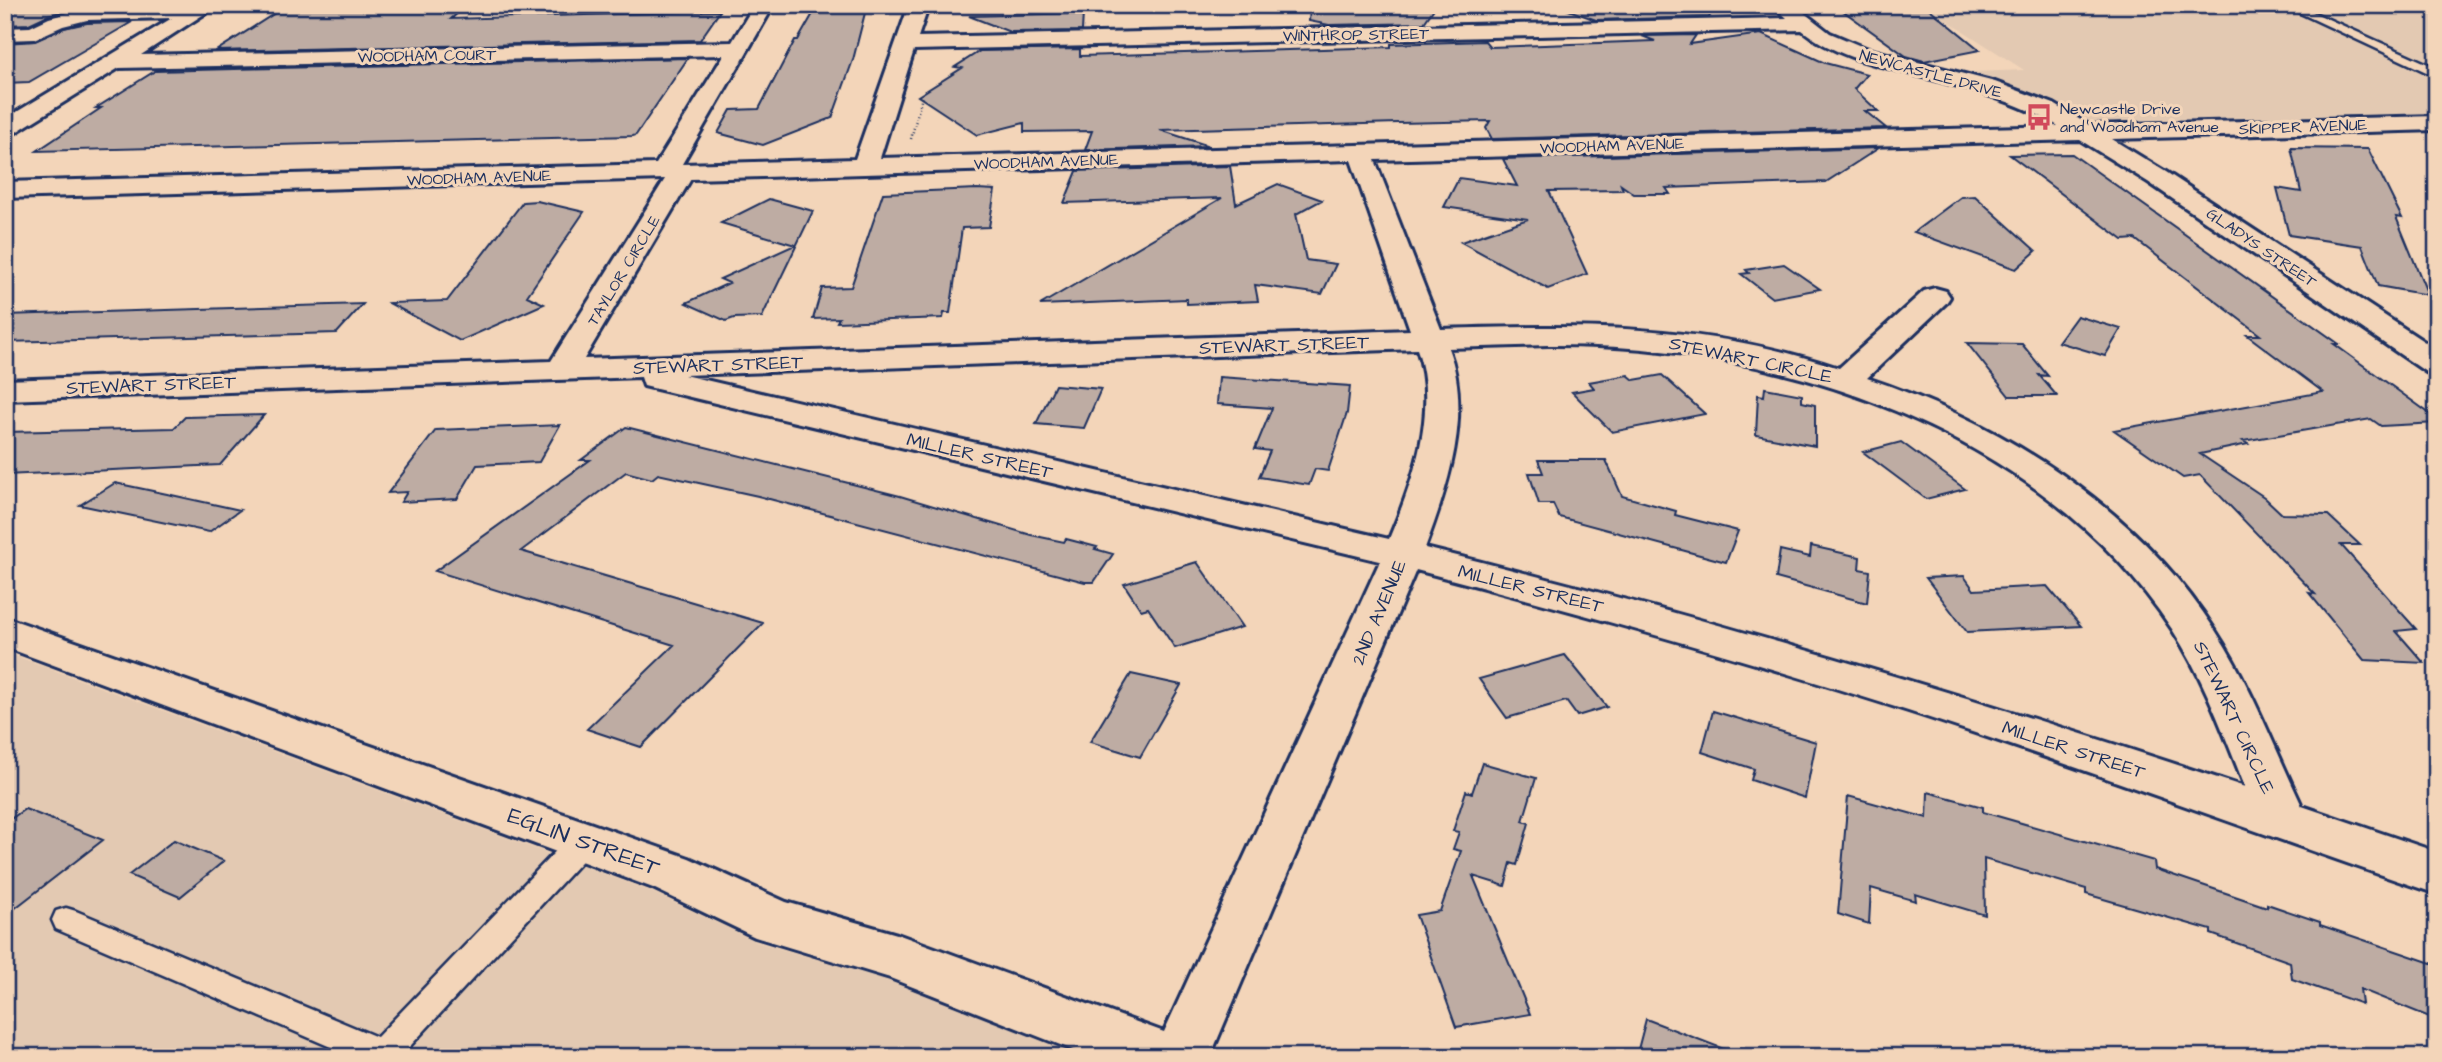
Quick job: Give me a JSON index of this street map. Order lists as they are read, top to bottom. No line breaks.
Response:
{"streets":{"street":["WINTHROP STREET","WOODHAM COURT","NEWCASTLE DRIVE","SKIPPER AVENUE","WOODHAM AVENUE","GLADYS STREET","TAYLOR CIRCLE","STEWART STREET","STEWART CIRCLE","MILLER STREET","2ND AVENUE","EGLIN STREET"]},"crossings":[["WINTHROP STREET","NEWCASTLE DRIVE"],["WOODHAM COURT","TAYLOR CIRCLE"],["NEWCASTLE DRIVE","SKIPPER AVENUE"],["NEWCASTLE DRIVE","WOODHAM AVENUE"],["NEWCASTLE DRIVE","GLADYS STREET"],["SKIPPER AVENUE","WOODHAM AVENUE"],["SKIPPER AVENUE","GLADYS STREET"],["WOODHAM AVENUE","GLADYS STREET"],["WOODHAM AVENUE","TAYLOR CIRCLE"],["WOODHAM AVENUE","2ND AVENUE"],["TAYLOR CIRCLE","STEWART STREET"],["STEWART STREET","STEWART CIRCLE"],["STEWART STREET","MILLER STREET"],["STEWART STREET","2ND AVENUE"],["STEWART CIRCLE","MILLER STREET"],["STEWART CIRCLE","2ND AVENUE"],["MILLER STREET","2ND AVENUE"]],"places":{"bus stop":["Newcastle Drive and Woodham Avenue"]}}
